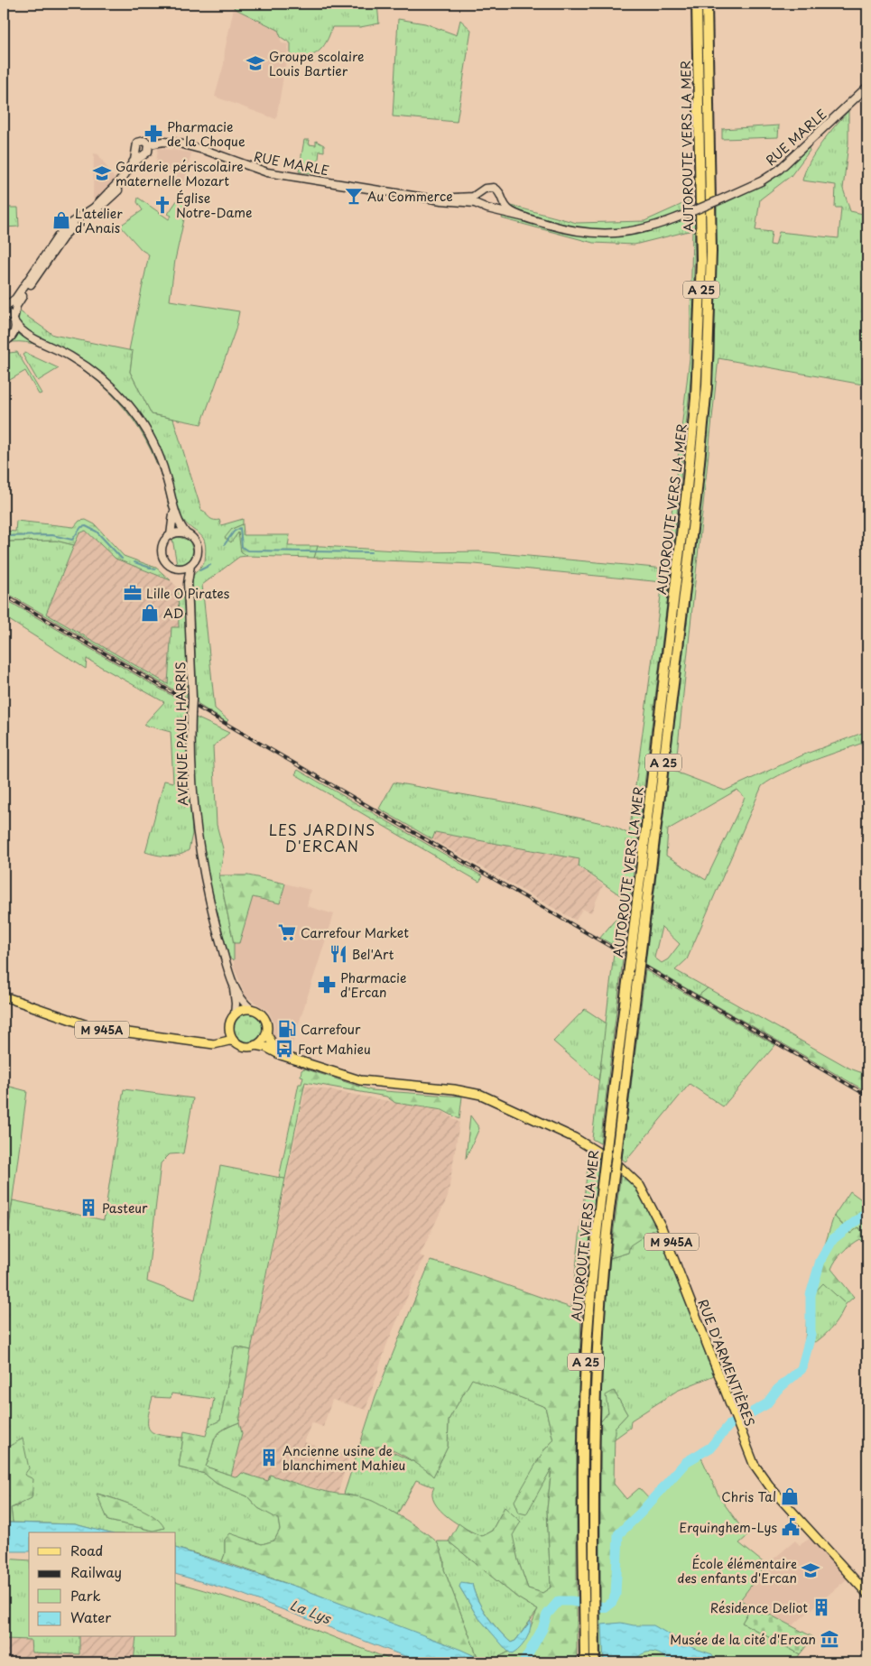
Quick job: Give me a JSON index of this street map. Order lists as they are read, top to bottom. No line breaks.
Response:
{"streets":{"highway":["AUTOROUTE VERS LA MER","A 25"],"main road":["RUE MARLE","AVENUE PAUL HARRIS","M 945A","RUE D'ARMENTIÈRES"]},"crossings":[["AVENUE PAUL HARRIS","M 945A"],["AVENUE PAUL HARRIS","RUE D'ARMENTIÈRES"],["M 945A","RUE D'ARMENTIÈRES"]],"districts":["LES JARDINS D'ERCAN"],"water":["La Lys"],"places":{"school or university":["Groupe scolaire Louis Bartier","Garderie périscolaire maternelle Mozart","École élémentaire des enfants d'Ercan"],"pharmacy":["Pharmacie de la Choque","Pharmacie d'Ercan"],"bar":["Au Commerce"],"church":["Église Notre-Dame"],"shop":["L'atelier d'Anais","AD","Chris Tal"],"office":["Lille O Pirates"],"supermarket":["Carrefour Market"],"restaurant":["Bel'Art"],"fuel station":["Carrefour"],"bus stop":["Fort Mahieu"],"building":["Pasteur","Ancienne usine de blanchiment Mahieu","Résidence Deliot"],"public building":["Erquinghem-Lys"],"museum":["Musée de la cité d'Ercan"]},"legend":["Road","Railway","Park","Water"]}
